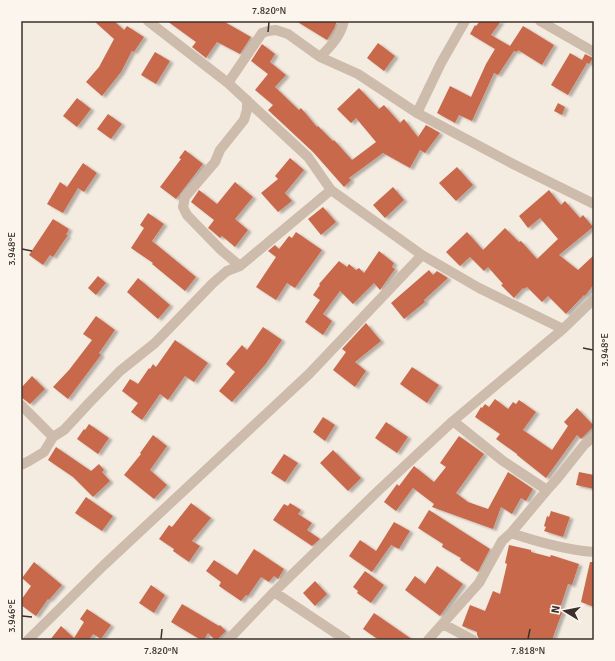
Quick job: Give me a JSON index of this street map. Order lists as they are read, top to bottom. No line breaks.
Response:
{"north":"left","coordinates":["7.820°N","3.948°E","3.946°E","7.818°N"]}
